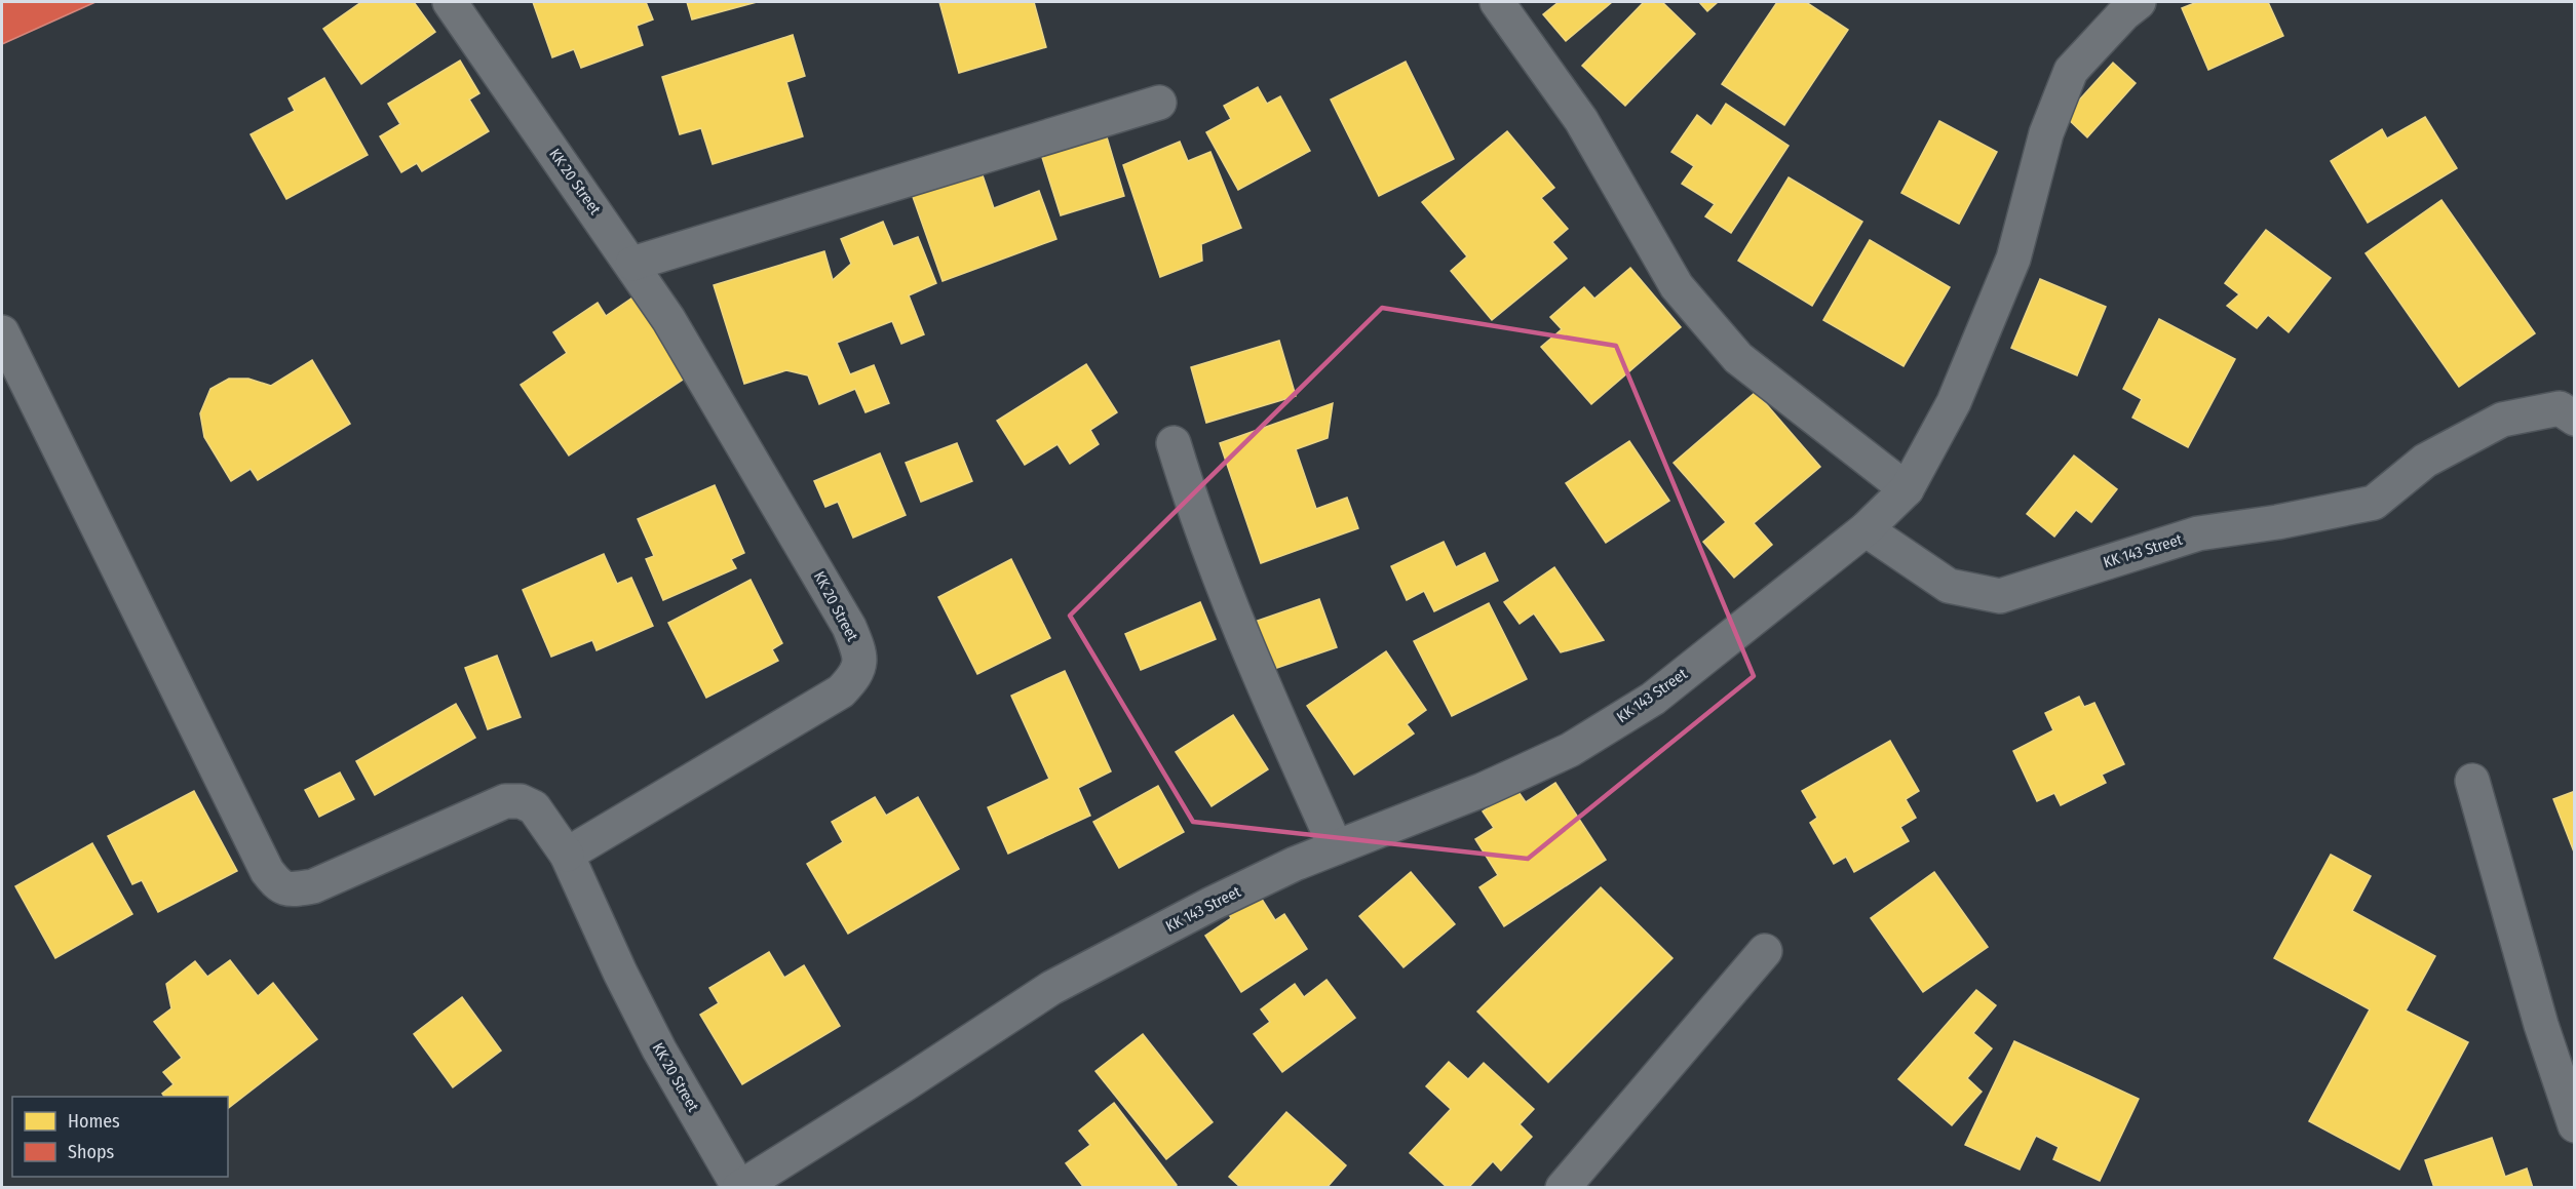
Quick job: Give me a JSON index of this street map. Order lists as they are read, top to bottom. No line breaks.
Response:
{"streets":{"street":["KK 20 Street","KK 143 Street"]},"crossings":[["KK 20 Street","KK 143 Street"]],"legend":["Homes","Shops"]}
